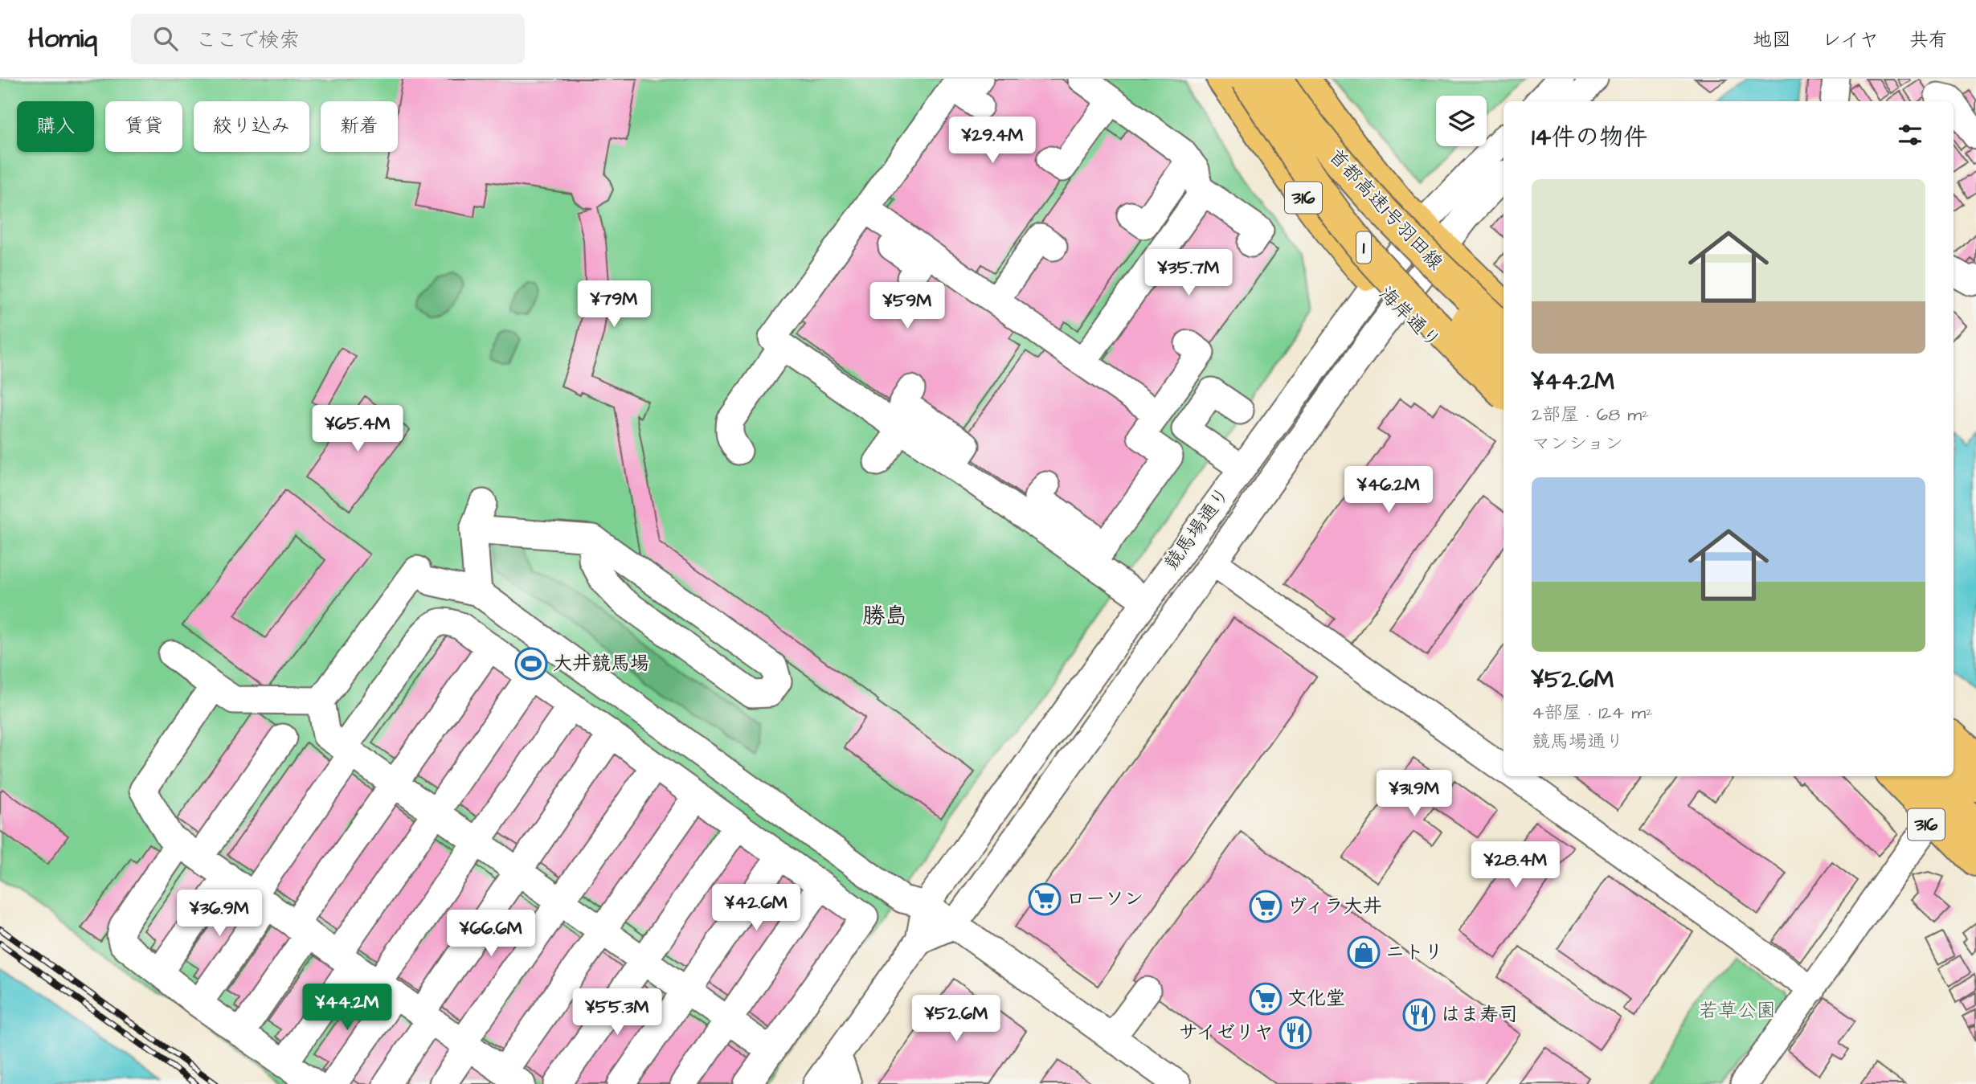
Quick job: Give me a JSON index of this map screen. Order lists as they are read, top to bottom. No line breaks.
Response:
{"streets":{"main road":["316","首都高速1号羽田線","1","海岸通り"],"street":["競馬場通り"]},"crossings":[["海岸通り","競馬場通り"]],"districts":["勝島"],"parks":["若草公園"],"places":{"sports":["大井競馬場"],"supermarket":["ローソン","ヴィラ大井","文化堂"],"shop":["ニトリ"],"restaurant":["はま寿司","サイゼリヤ"]},"page":{"header":"Homiq","search":"ここで検索","nav":["地図","レイヤ","共有"],"chip":["購入","賃貸","絞り込み","新着"],"heading":"14件の物件","price":["¥29.4M","¥35.7M","¥79M","¥59M","¥65.4M","¥46.2M","¥31.9M","¥28.4M","¥42.6M","¥36.9M","¥66.6M","¥44.2M","¥55.3M","¥52.6M"],"list":[{"name":"¥44.2M","note":"2部屋 · 68 m² · マンション"},{"name":"¥52.6M","note":"4部屋 · 124 m² · 競馬場通り"}]}}
